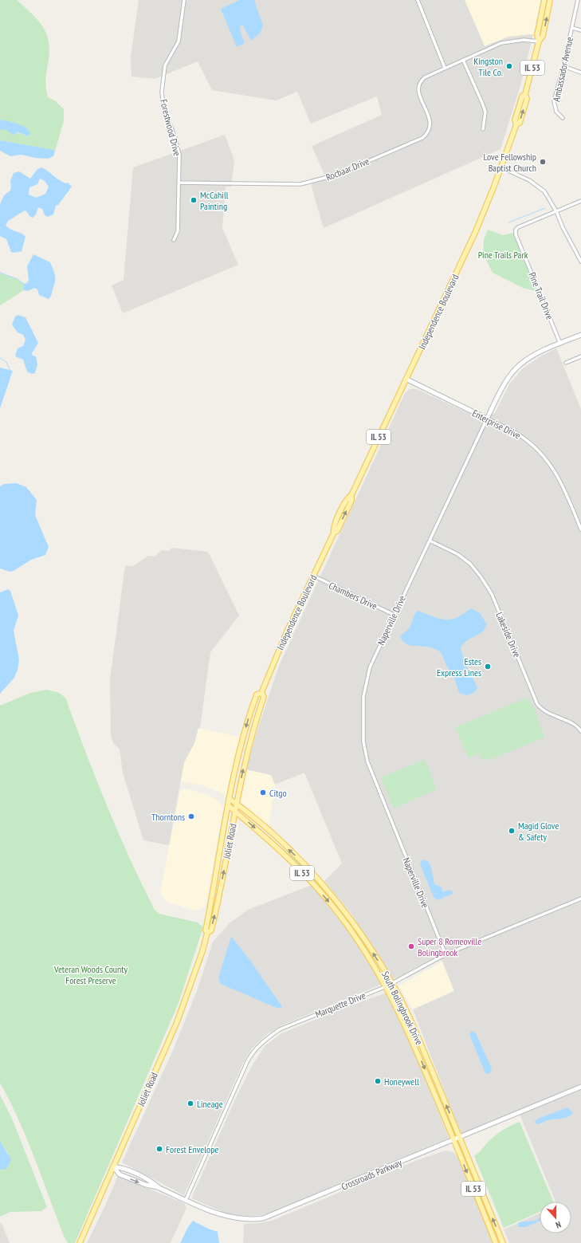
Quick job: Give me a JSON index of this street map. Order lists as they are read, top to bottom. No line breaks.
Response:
{"streets":{"main road":["IL 53","Independence Boulevard","Joliet Road","South Bolingbrook Drive"],"street":["Ambassador Avenue","Forestwood Drive","Rocbaar Drive","Pine Trail Drive","Enterprise Drive","Chambers Drive","Naperville Drive","Lakeside Drive","Marquette Drive","Crossroads Parkway"]},"crossings":[["Forestwood Drive","Rocbaar Drive"],["Pine Trail Drive","Naperville Drive"],["Independence Boulevard","Enterprise Drive"],["Independence Boulevard","Chambers Drive"],["Independence Boulevard","Joliet Road"],["Independence Boulevard","South Bolingbrook Drive"],["Enterprise Drive","Naperville Drive"],["Chambers Drive","Naperville Drive"],["Naperville Drive","Lakeside Drive"],["Naperville Drive","Marquette Drive"],["Joliet Road","South Bolingbrook Drive"],["Joliet Road","Crossroads Parkway"],["Marquette Drive","South Bolingbrook Drive"],["Marquette Drive","Crossroads Parkway"],["South Bolingbrook Drive","Crossroads Parkway"]],"parks":["Pine Trails Park","Veteran Woods County Forest Preserve"],"places":["Kingston Tile Co.","Love Fellowship Baptist Church","McCahill Painting","Estes Express Lines","Citgo","Thorntons","Magid Glove & Safety","Super 8 Romeoville Bolingbrook","Honeywell","Lineage","Forest Envelope"],"north":"bottom"}
